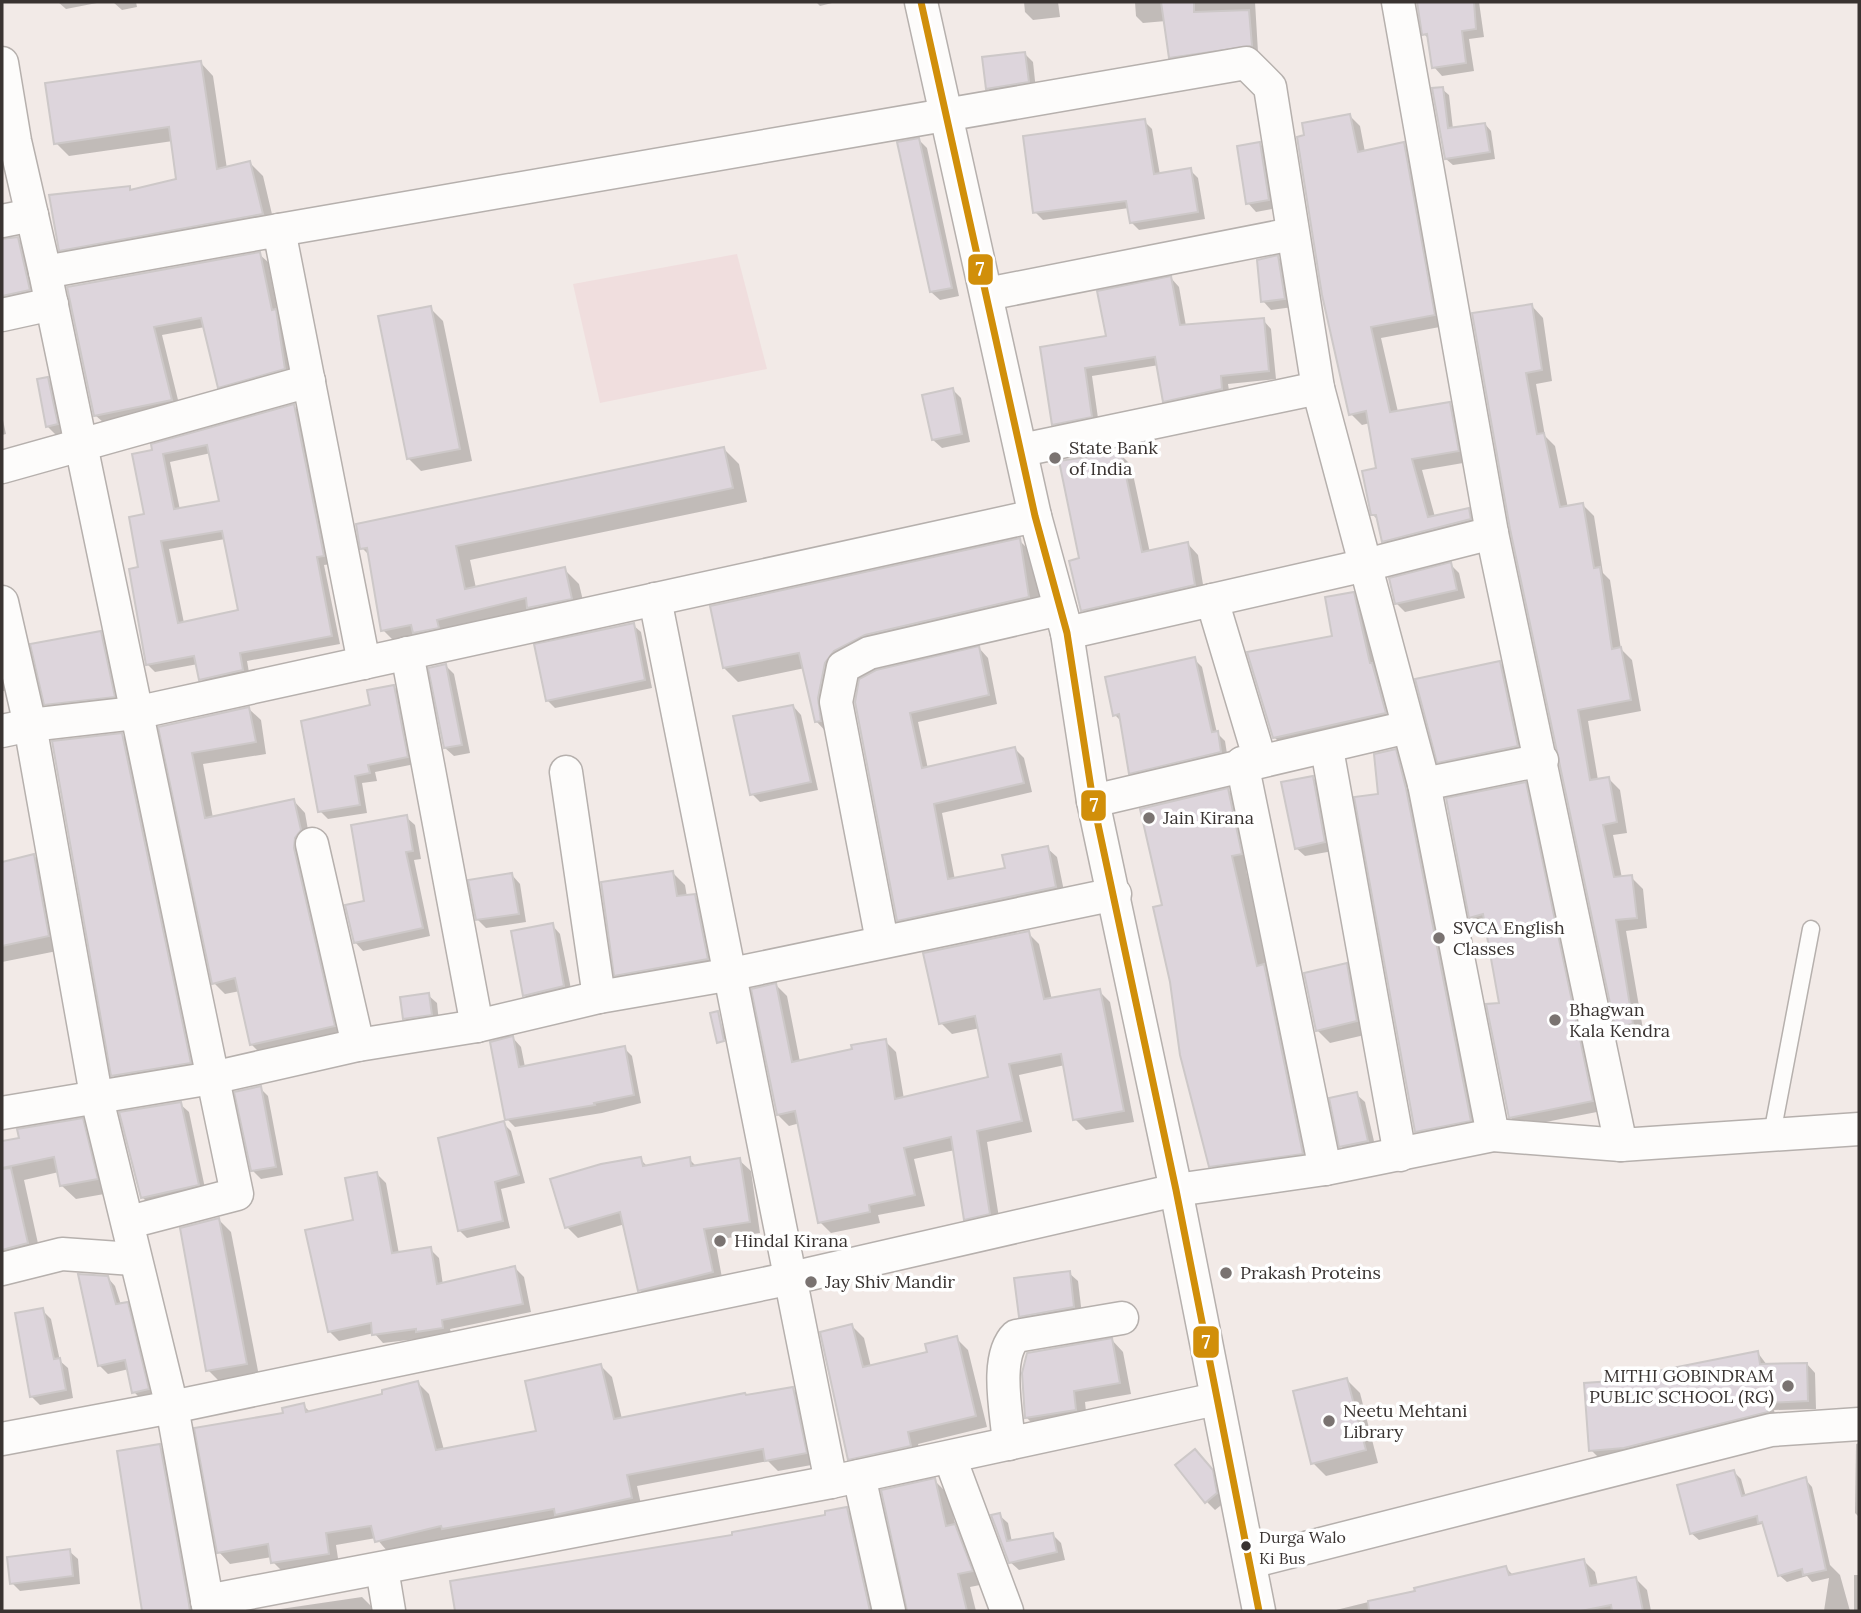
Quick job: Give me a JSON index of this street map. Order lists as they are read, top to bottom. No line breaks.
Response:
{"places":["State Bank of India","Jain Kirana","SVCA English Classes","Bhagwan Kala Kendra","Hindal Kirana","Prakash Proteins","Jay Shiv Mandir","MITHI GOBINDRAM PUBLIC SCHOOL (RG)","Neetu Mehtani Library","Durga Walo Ki Bus"],"lines":["transit line 7"]}
